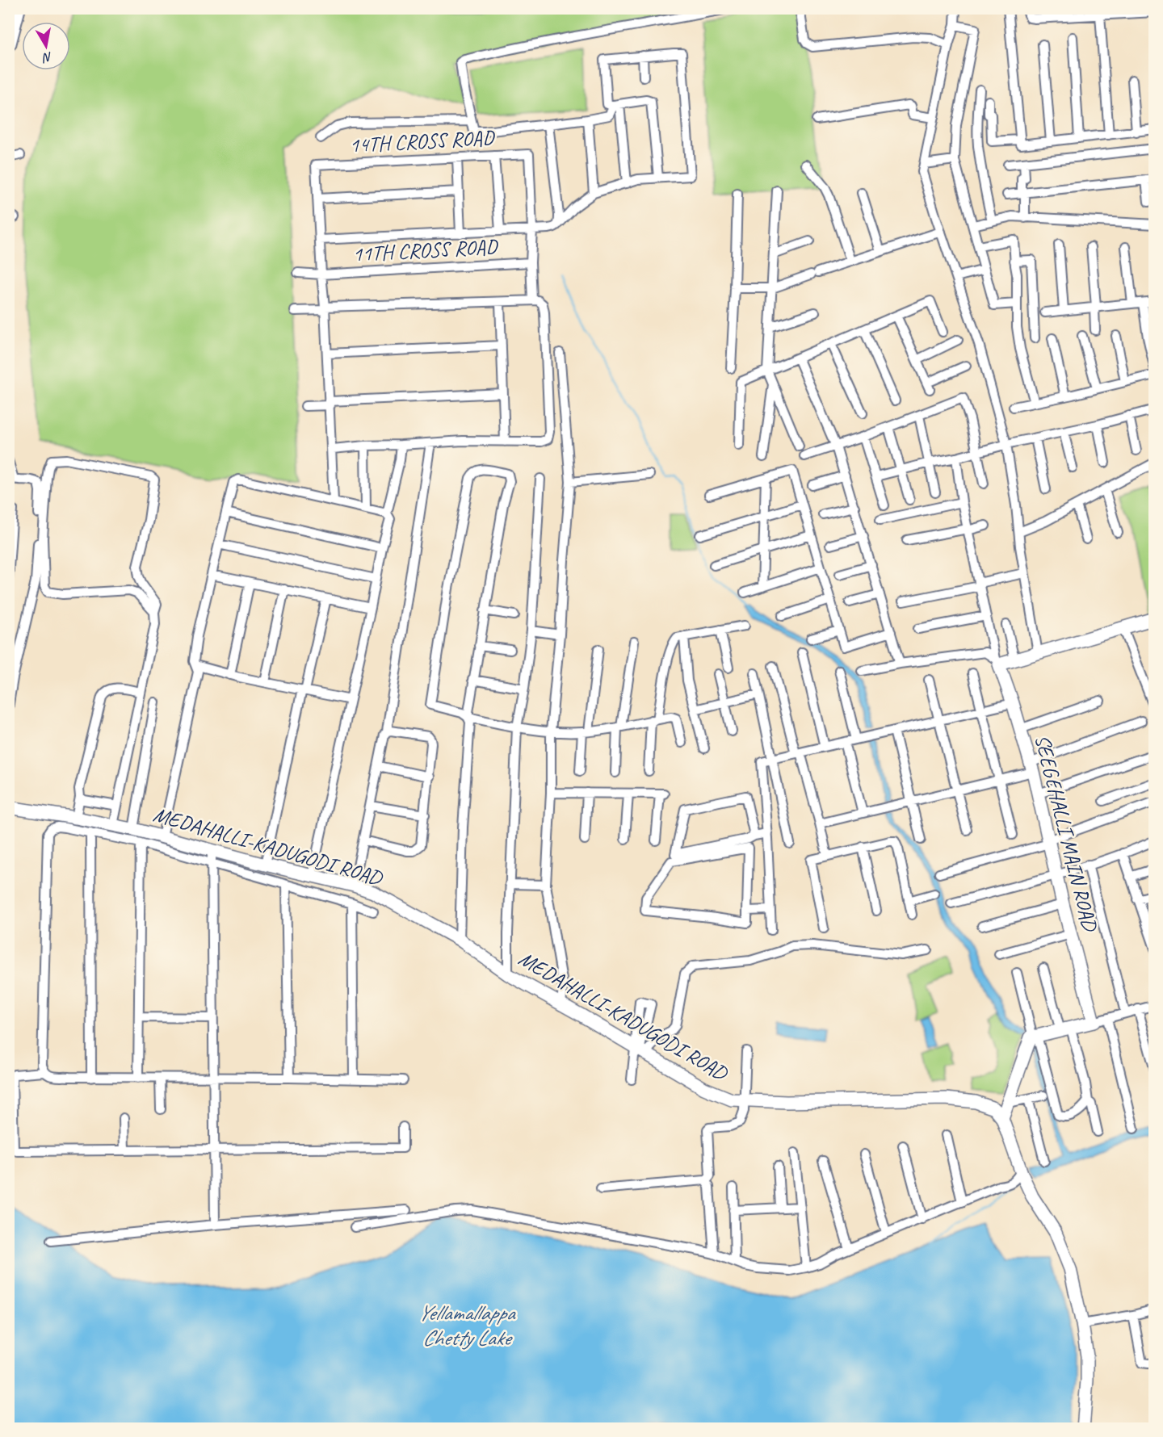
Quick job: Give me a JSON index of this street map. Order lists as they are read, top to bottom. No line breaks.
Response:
{"streets":{"street":["14TH CROSS ROAD","11TH CROSS ROAD","SEEGEHALLI MAIN ROAD","MEDAHALLI-KADUGODI ROAD"]},"water":["Yellamallappa Chetty Lake"],"north":"bottom"}
